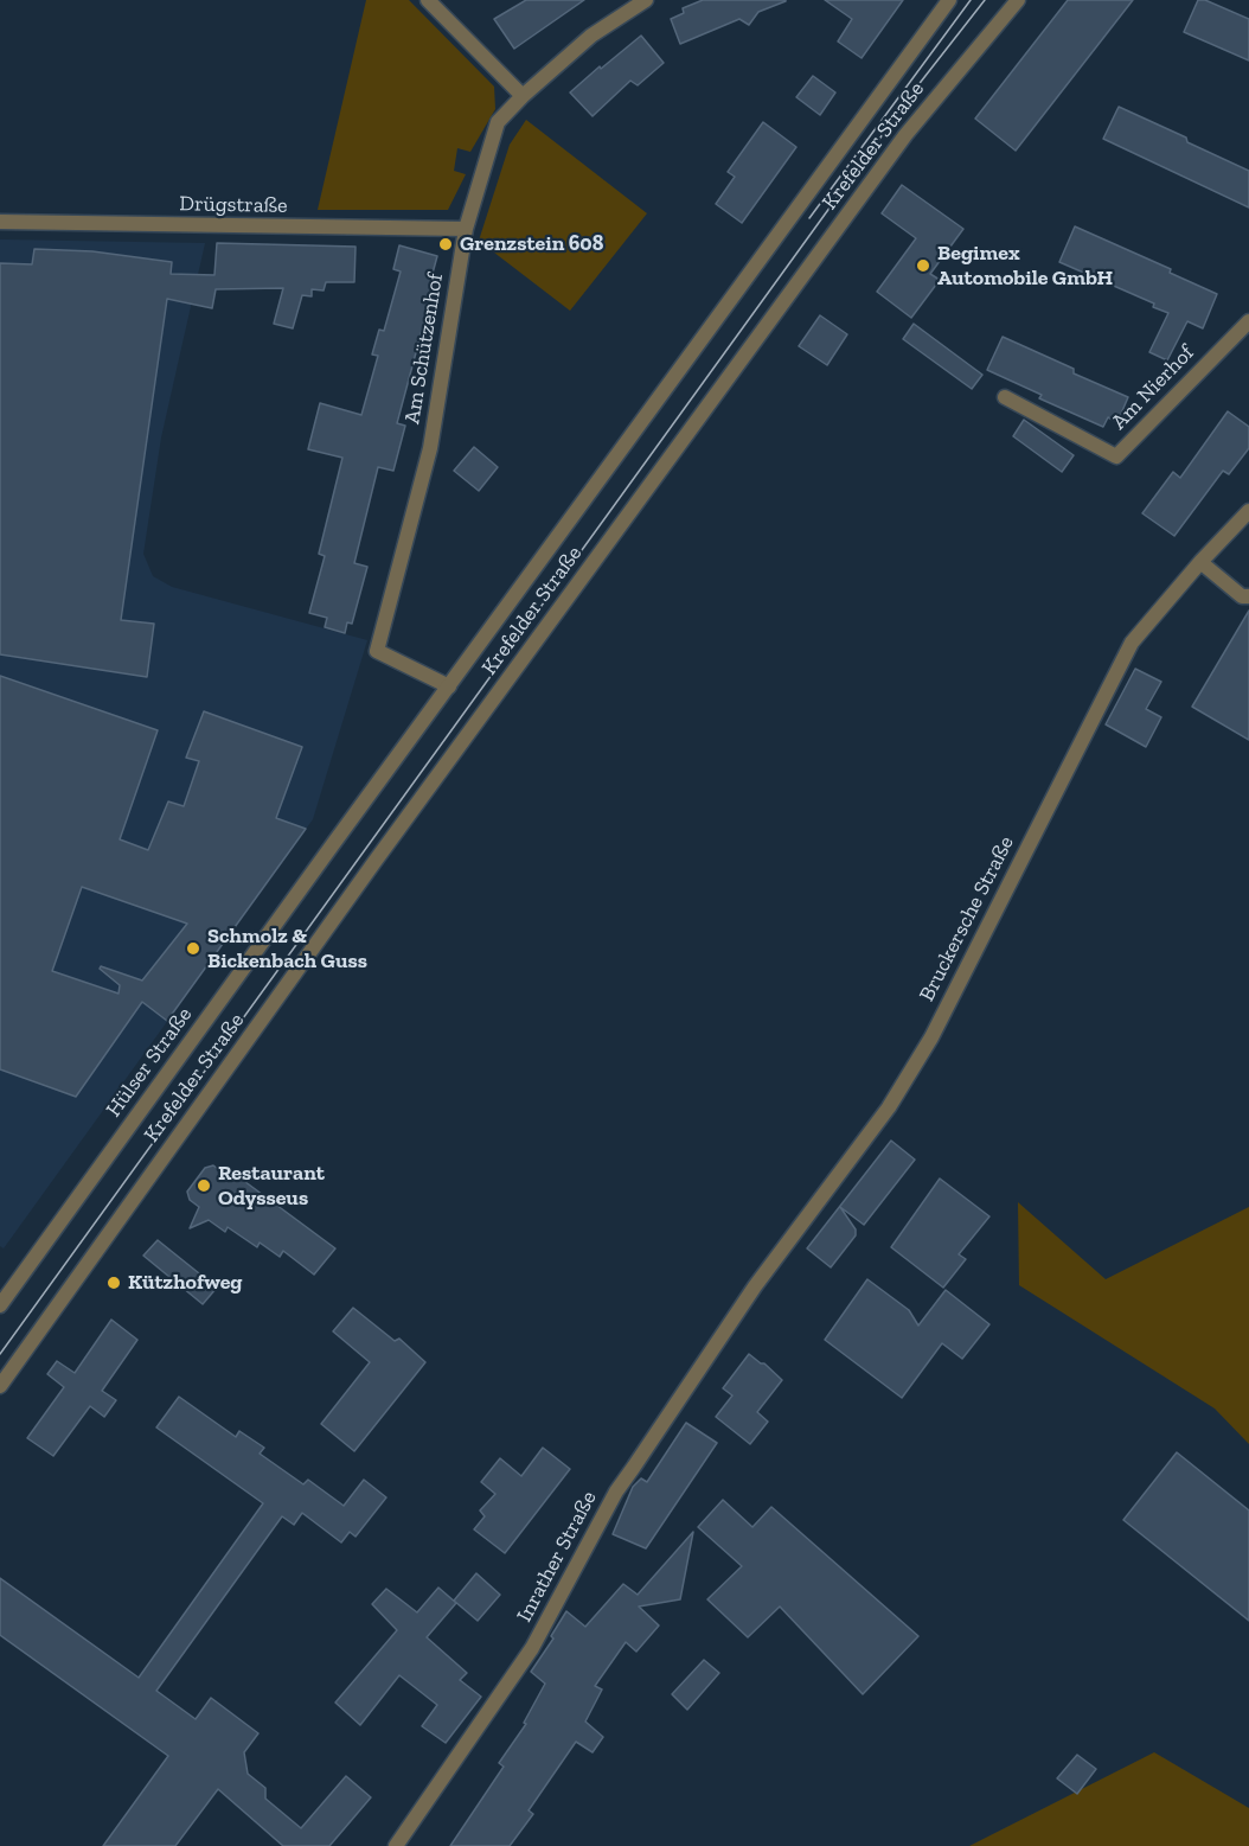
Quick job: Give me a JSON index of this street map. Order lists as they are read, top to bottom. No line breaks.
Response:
{"streets":{"street":["Krefelder Straße","Drügstraße","Am Schützenhof","Am Nierhof","Bruckersche Straße","Hülser Straße","Inrather Straße"]},"crossings":[["Krefelder Straße","Am Schützenhof"],["Krefelder Straße","Hülser Straße"],["Drügstraße","Am Schützenhof"],["Bruckersche Straße","Inrather Straße"]],"places":["Grenzstein 608","Begimex Automobile GmbH","Schmolz & Bickenbach Guss","Restaurant Odysseus","Kützhofweg"]}
